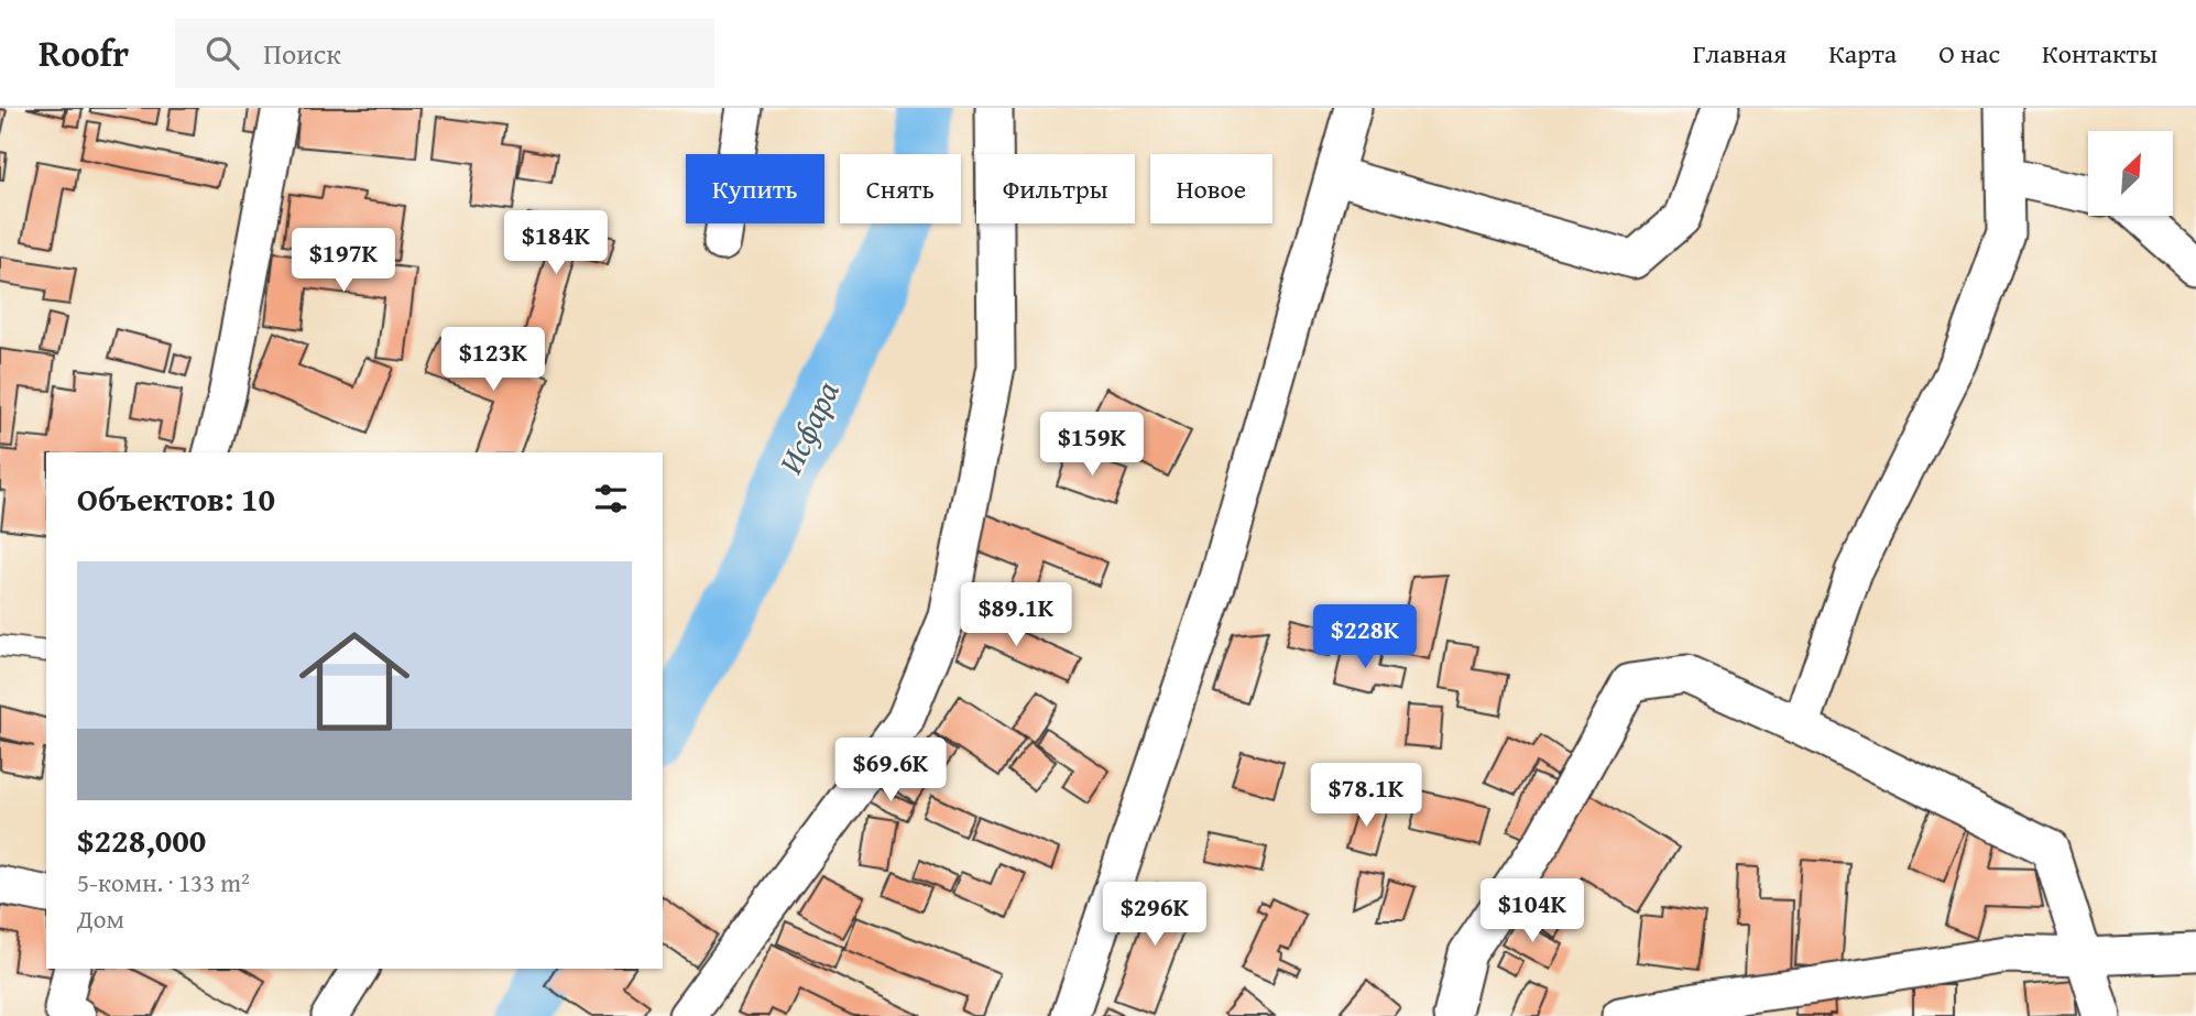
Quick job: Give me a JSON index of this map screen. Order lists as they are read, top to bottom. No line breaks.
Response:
{"water":["Исфара"],"north":"top right","page":{"header":"Roofr","search":"Поиск","nav":["Главная","Карта","О нас","Контакты"],"chip":["Купить","Снять","Фильтры","Новое"],"price":["$184K","$197K","$123K","$159K","$89.1K","$228K","$69.6K","$78.1K","$104K","$296K"],"heading":"Объектов: 10","list":[{"name":"$228,000","note":"5-комн. · 133 m² · Дом"}]}}
